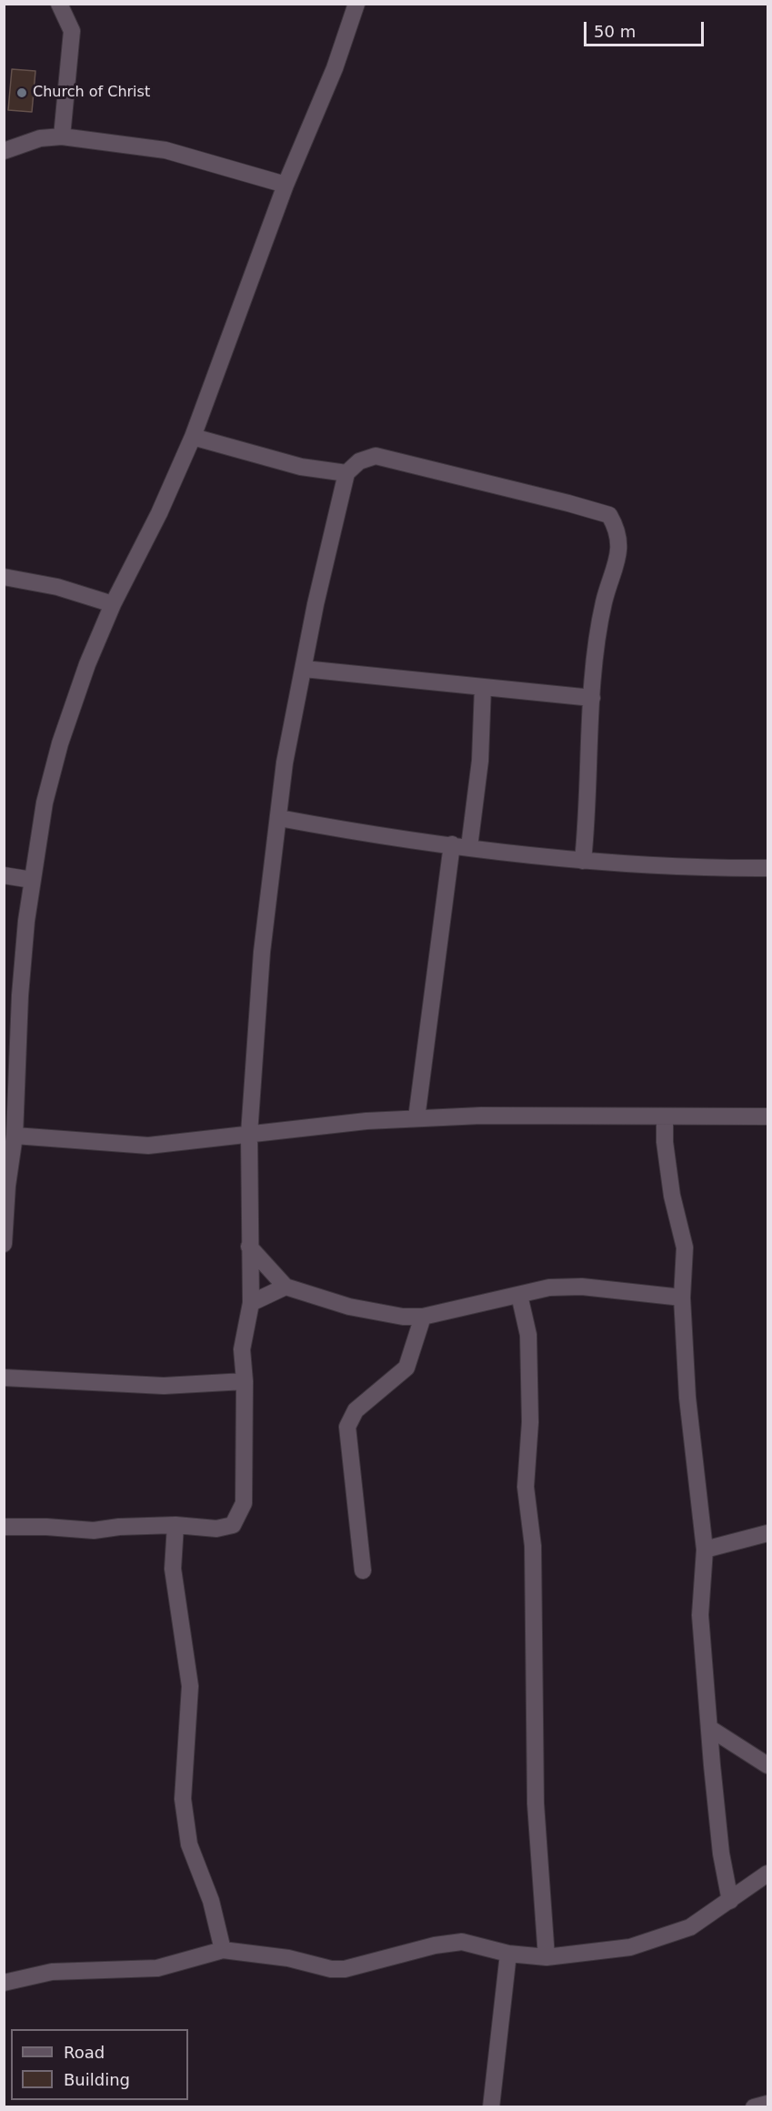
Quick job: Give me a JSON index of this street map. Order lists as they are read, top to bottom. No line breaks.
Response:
{"places":["Church of Christ"],"legend":["Road","Building"],"scale_bar":"50 m"}
